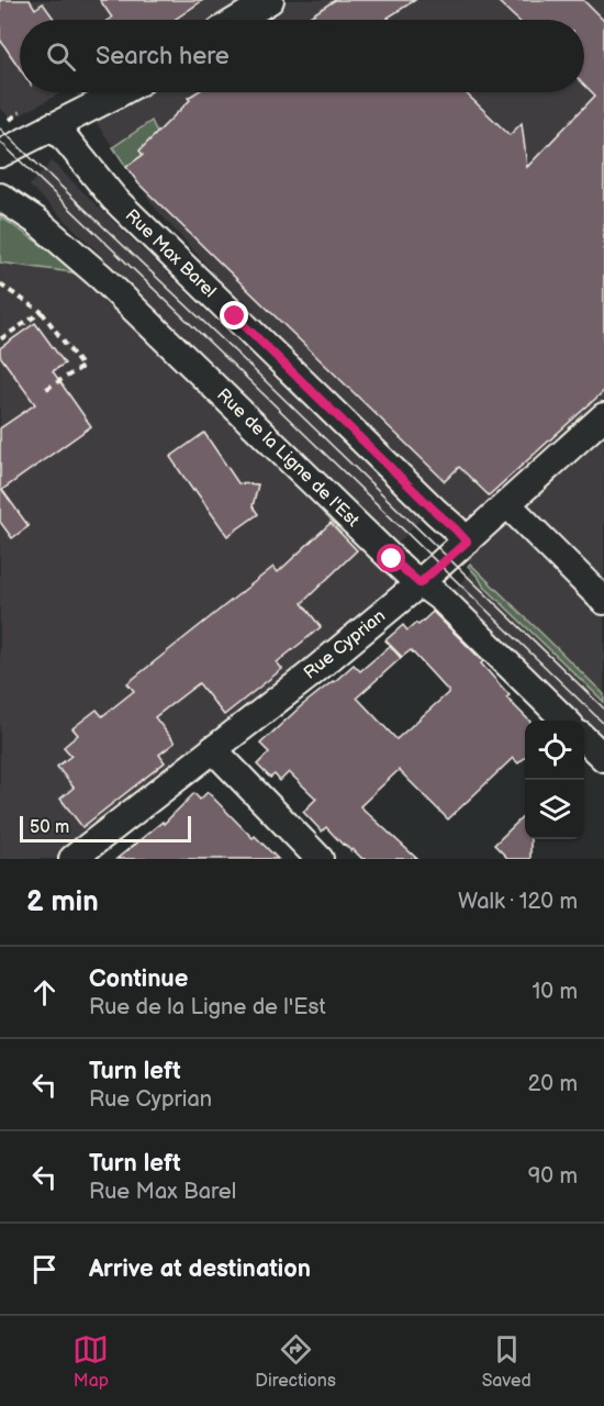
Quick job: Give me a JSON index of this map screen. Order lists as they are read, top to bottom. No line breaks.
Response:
{"streets":{"street":["Rue Max Barel","Rue de la Ligne de l'Est","Rue Cyprian"]},"crossings":[["Rue Max Barel","Rue Cyprian"],["Rue de la Ligne de l'Est","Rue Cyprian"]],"scale_bar":"50 m","page":{"search":"Search here","scale":"50 m","heading":["2 min","Walk · 120 m"],"list":[["Continue","Rue de la Ligne de l'Est","10 m"],["Turn left","Rue Cyprian","20 m"],["Turn left","Rue Max Barel","90 m"],"Arrive at destination"],"nav":["Map","Directions","Saved"]}}
